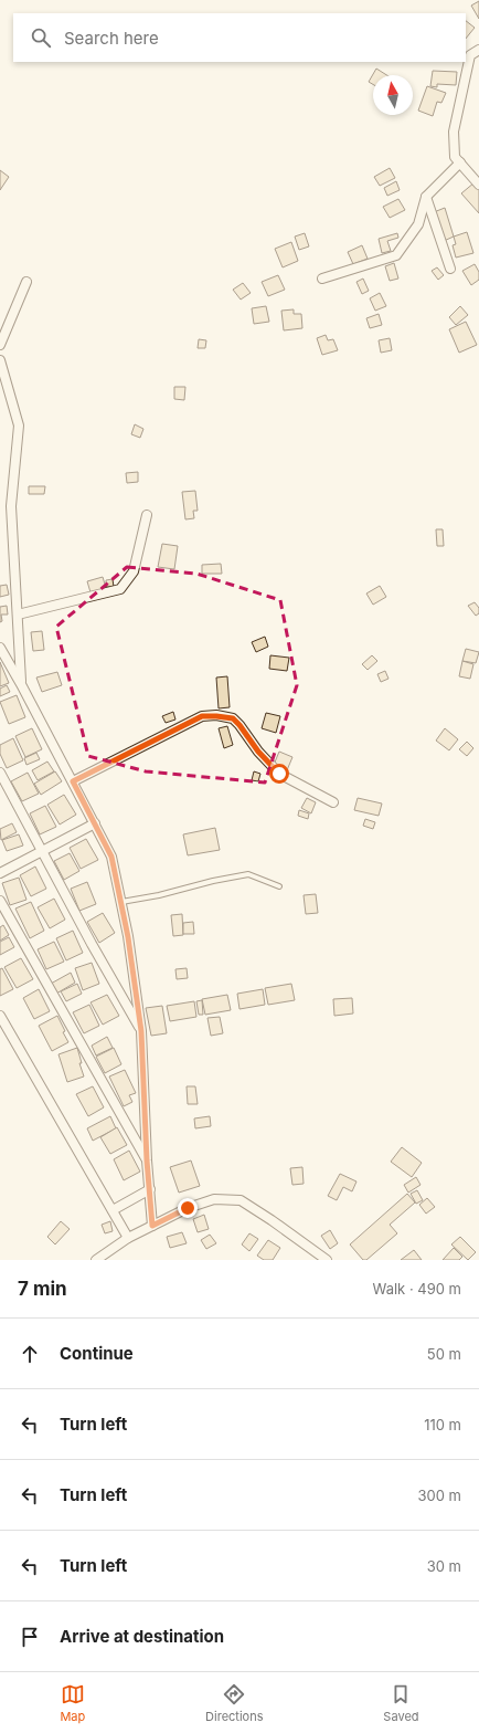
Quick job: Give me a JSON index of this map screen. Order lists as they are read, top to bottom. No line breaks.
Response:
{"north":"top","page":{"search":"Search here","heading":["7 min","Walk · 490 m"],"list":[["Continue","50 m"],["Turn left","110 m"],["Turn left","300 m"],["Turn left","30 m"],"Arrive at destination"],"nav":["Map","Directions","Saved"]}}
